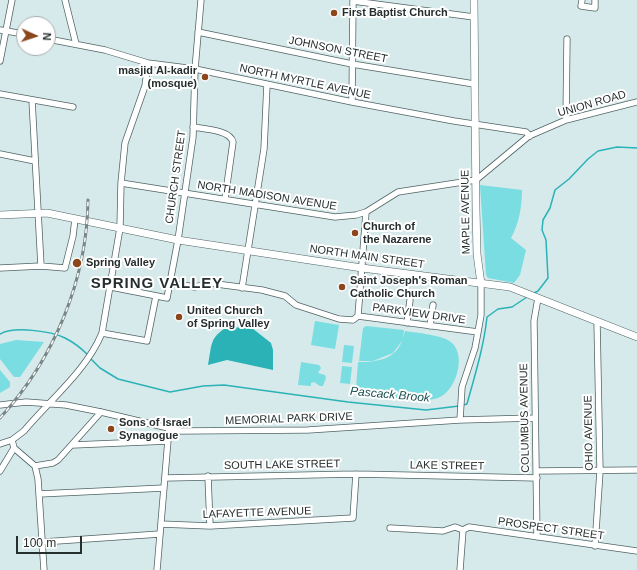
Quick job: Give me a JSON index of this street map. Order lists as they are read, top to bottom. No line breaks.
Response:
{"streets":{"main road":["MAPLE AVENUE","NORTH MAIN STREET"],"street":["JOHNSON STREET","NORTH MYRTLE AVENUE","UNION ROAD","CHURCH STREET","NORTH MADISON AVENUE","PARKVIEW DRIVE","COLUMBUS AVENUE","MEMORIAL PARK DRIVE","OHIO AVENUE","SOUTH LAKE STREET","LAKE STREET","LAFAYETTE AVENUE","PROSPECT STREET"]},"crossings":[["JOHNSON STREET","CHURCH STREET"],["JOHNSON STREET","MAPLE AVENUE"],["NORTH MYRTLE AVENUE","UNION ROAD"],["NORTH MYRTLE AVENUE","CHURCH STREET"],["NORTH MYRTLE AVENUE","MAPLE AVENUE"],["UNION ROAD","NORTH MADISON AVENUE"],["UNION ROAD","MAPLE AVENUE"],["CHURCH STREET","NORTH MADISON AVENUE"],["CHURCH STREET","NORTH MAIN STREET"],["CHURCH STREET","PARKVIEW DRIVE"],["NORTH MADISON AVENUE","MAPLE AVENUE"],["MAPLE AVENUE","NORTH MAIN STREET"],["MAPLE AVENUE","PARKVIEW DRIVE"],["MAPLE AVENUE","MEMORIAL PARK DRIVE"],["NORTH MAIN STREET","COLUMBUS AVENUE"],["NORTH MAIN STREET","OHIO AVENUE"],["COLUMBUS AVENUE","MEMORIAL PARK DRIVE"],["COLUMBUS AVENUE","LAKE STREET"],["COLUMBUS AVENUE","PROSPECT STREET"],["OHIO AVENUE","PROSPECT STREET"],["SOUTH LAKE STREET","LAKE STREET"],["SOUTH LAKE STREET","LAFAYETTE AVENUE"],["LAKE STREET","LAFAYETTE AVENUE"]],"districts":["SPRING VALLEY"],"water":["Pascack Brook"],"places":["First Baptist Church","masjid Al-kadir (mosque)","Church of the Nazarene","Spring Valley","Saint Joseph's Roman Catholic Church","United Church of Spring Valley","Sons of Israel Synagogue"],"scale_bar":"100 m","north":"right"}
